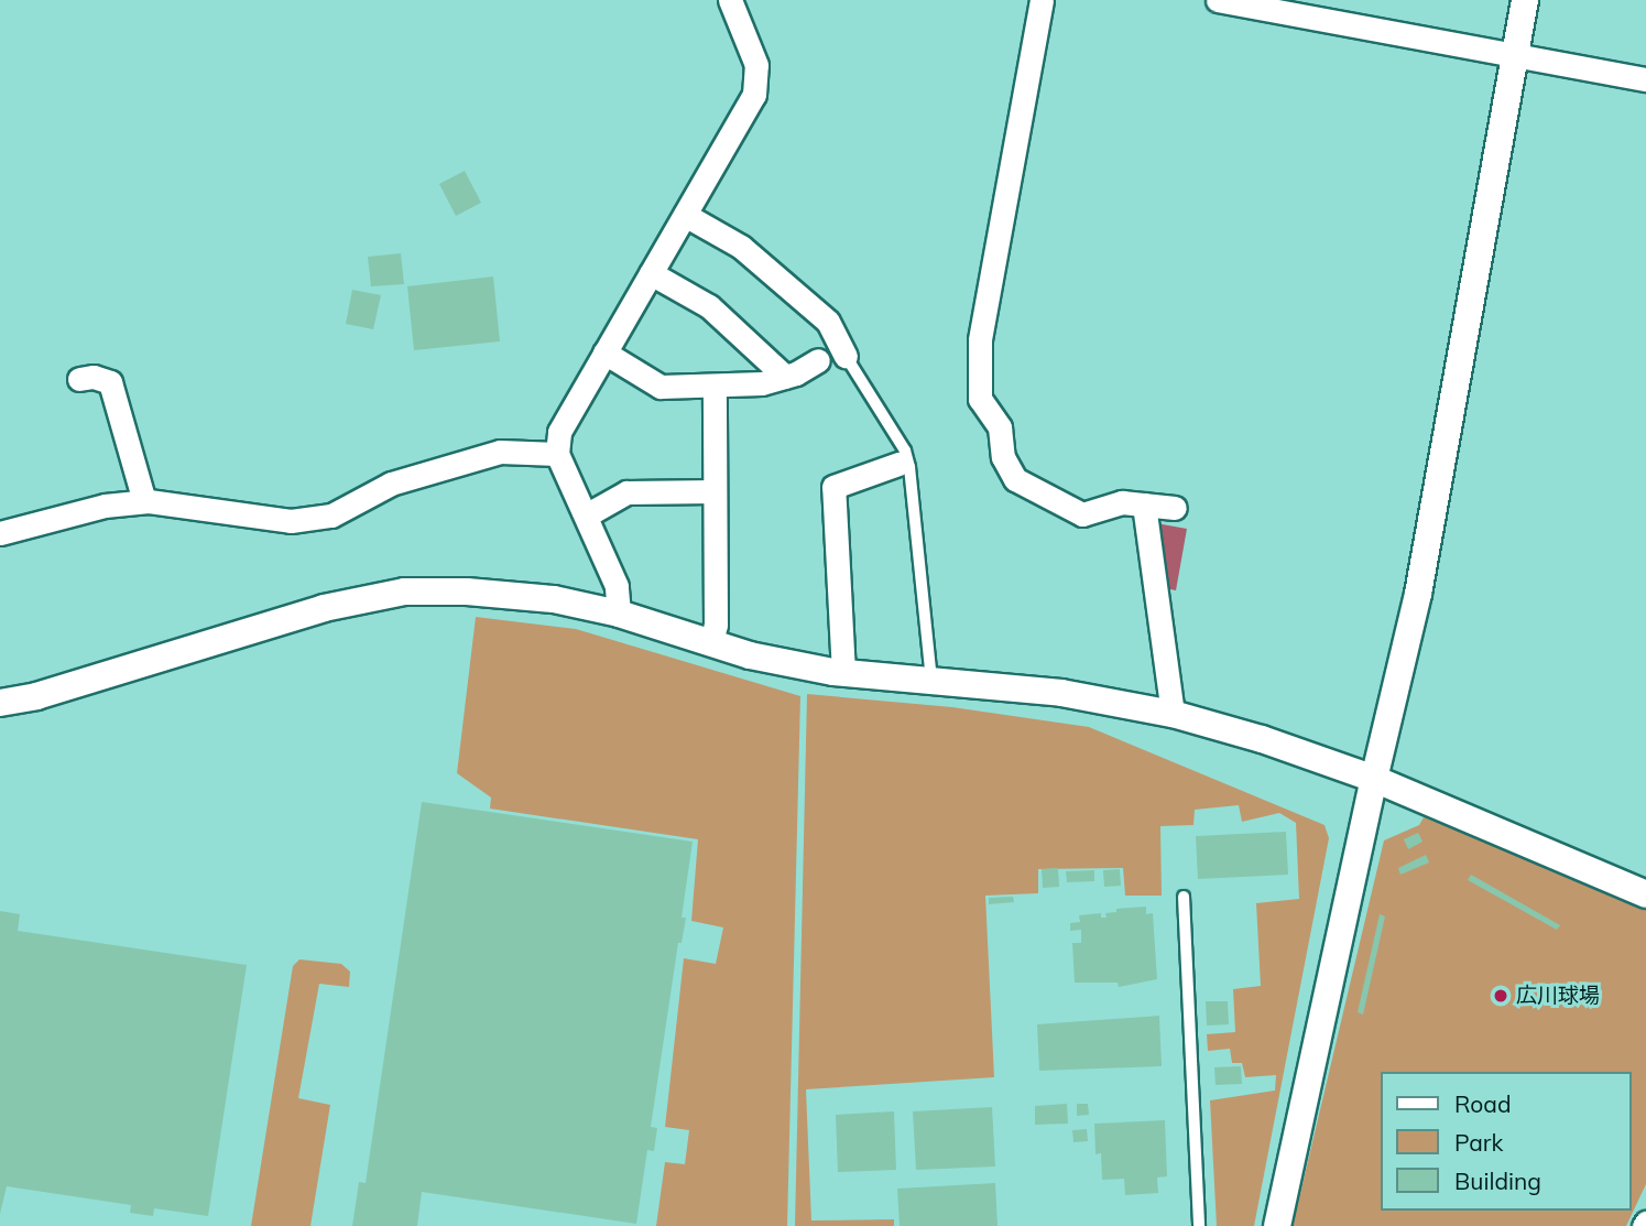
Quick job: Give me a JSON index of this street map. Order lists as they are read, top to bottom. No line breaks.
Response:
{"places":["広川球場"],"legend":["Road","Park","Building"]}
